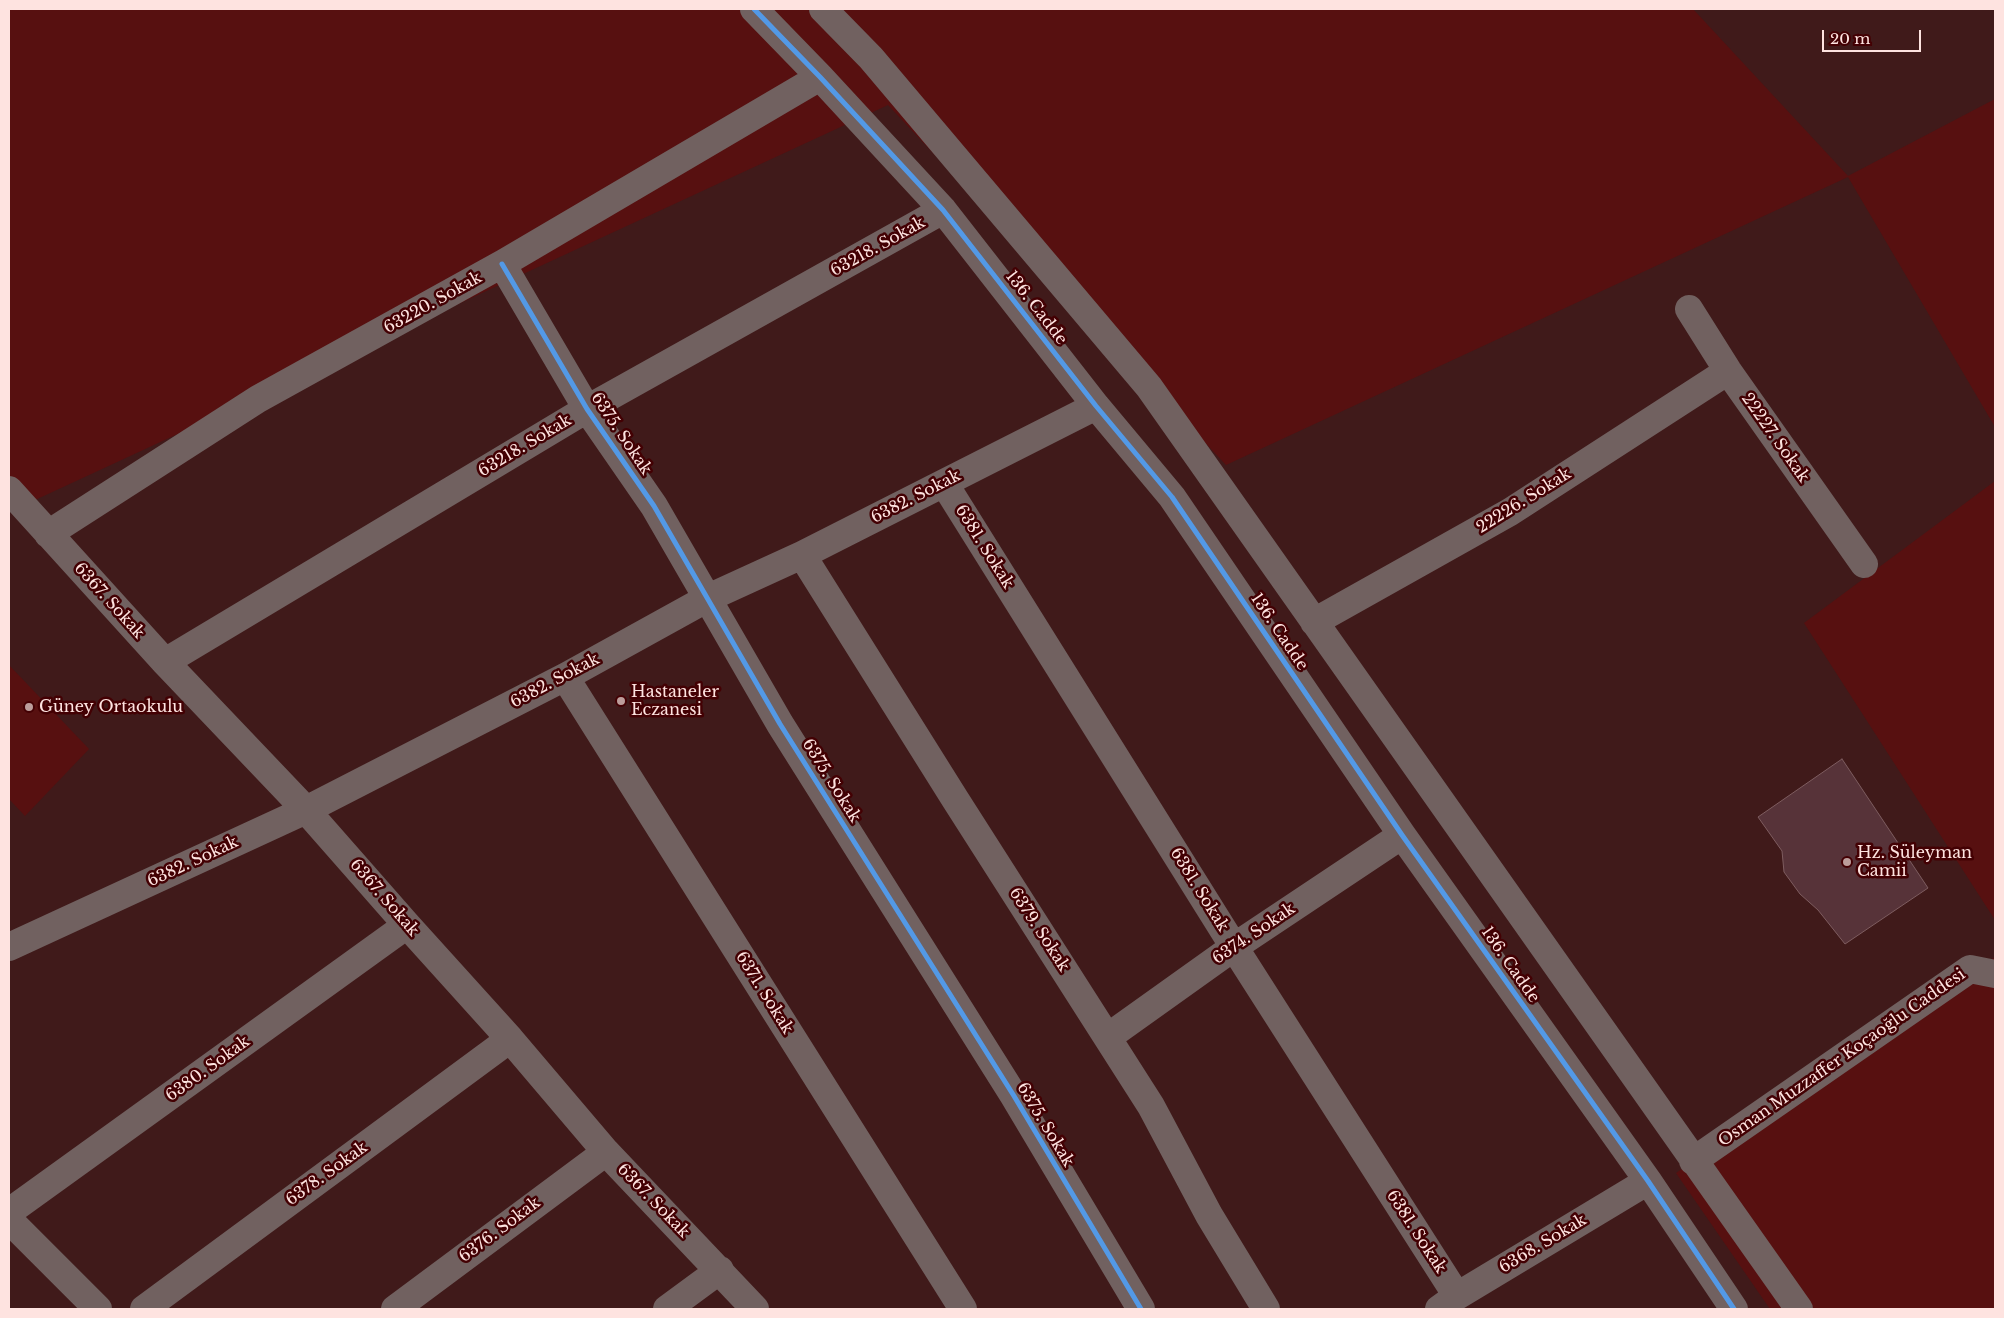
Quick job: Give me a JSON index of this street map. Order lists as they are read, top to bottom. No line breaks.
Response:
{"streets":{"street":["63218. Sokak","63220. Sokak","136. Cadde","6375. Sokak","22227. Sokak","6382. Sokak","22226. Sokak","6381. Sokak","6367. Sokak","6379. Sokak","6374. Sokak","6371. Sokak","Osman Muzzaffer Koçaoğlu Caddesi","6380. Sokak","6378. Sokak","6376. Sokak","6368. Sokak"]},"crossings":[["63218. Sokak","136. Cadde"],["63218. Sokak","6375. Sokak"],["63218. Sokak","6367. Sokak"],["63220. Sokak","136. Cadde"],["63220. Sokak","6375. Sokak"],["63220. Sokak","6367. Sokak"],["136. Cadde","6382. Sokak"],["136. Cadde","22226. Sokak"],["136. Cadde","6374. Sokak"],["136. Cadde","Osman Muzzaffer Koçaoğlu Caddesi"],["136. Cadde","6368. Sokak"],["6375. Sokak","6382. Sokak"],["22227. Sokak","22226. Sokak"],["6382. Sokak","6381. Sokak"],["6382. Sokak","6367. Sokak"],["6382. Sokak","6379. Sokak"],["6382. Sokak","6371. Sokak"],["6381. Sokak","6374. Sokak"],["6381. Sokak","6368. Sokak"],["6367. Sokak","6380. Sokak"],["6367. Sokak","6378. Sokak"],["6367. Sokak","6376. Sokak"],["6379. Sokak","6374. Sokak"]],"places":["Hastaneler Eczanesi","Güney Ortaokulu","Hz. Süleyman Camii"],"scale_bar":"20 m"}
